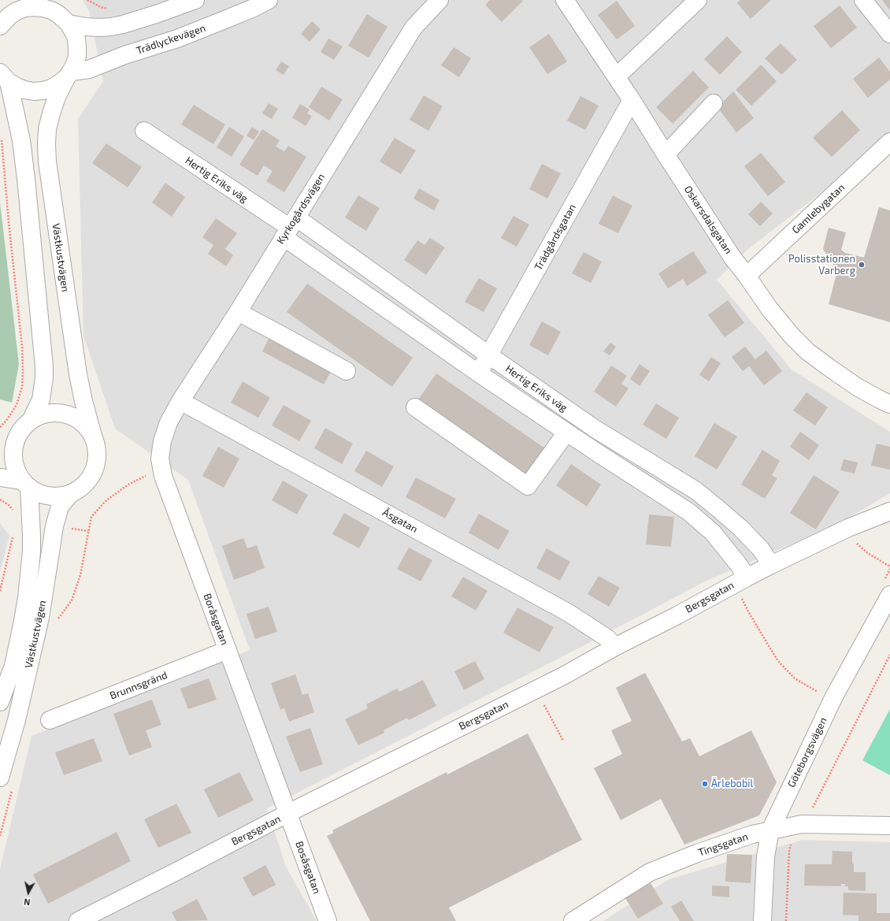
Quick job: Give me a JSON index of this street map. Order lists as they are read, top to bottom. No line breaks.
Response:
{"streets":{"street":["Trädlyckevägen","Hertig Eriks väg","Kyrkogårdsvägen","Gamlebygatan","Oskarsdalsgatan","Trädgårdsgatan","Västkustvägen","Åsgatan","Bergsgatan","Boråsgatan","Brunnsgränd","Göteborgsvägen","Tingsgatan","Bosåsgatan"]},"crossings":[["Trädlyckevägen","Västkustvägen"],["Hertig Eriks väg","Kyrkogårdsvägen"],["Hertig Eriks väg","Trädgårdsgatan"],["Hertig Eriks väg","Bergsgatan"],["Kyrkogårdsvägen","Åsgatan"],["Kyrkogårdsvägen","Boråsgatan"],["Gamlebygatan","Oskarsdalsgatan"],["Oskarsdalsgatan","Trädgårdsgatan"],["Åsgatan","Bergsgatan"],["Bergsgatan","Boråsgatan"],["Bergsgatan","Bosåsgatan"],["Boråsgatan","Brunnsgränd"],["Boråsgatan","Bosåsgatan"],["Göteborgsvägen","Tingsgatan"]],"places":["Polisstationen Varberg","Ärlebobil"],"north":"bottom"}
